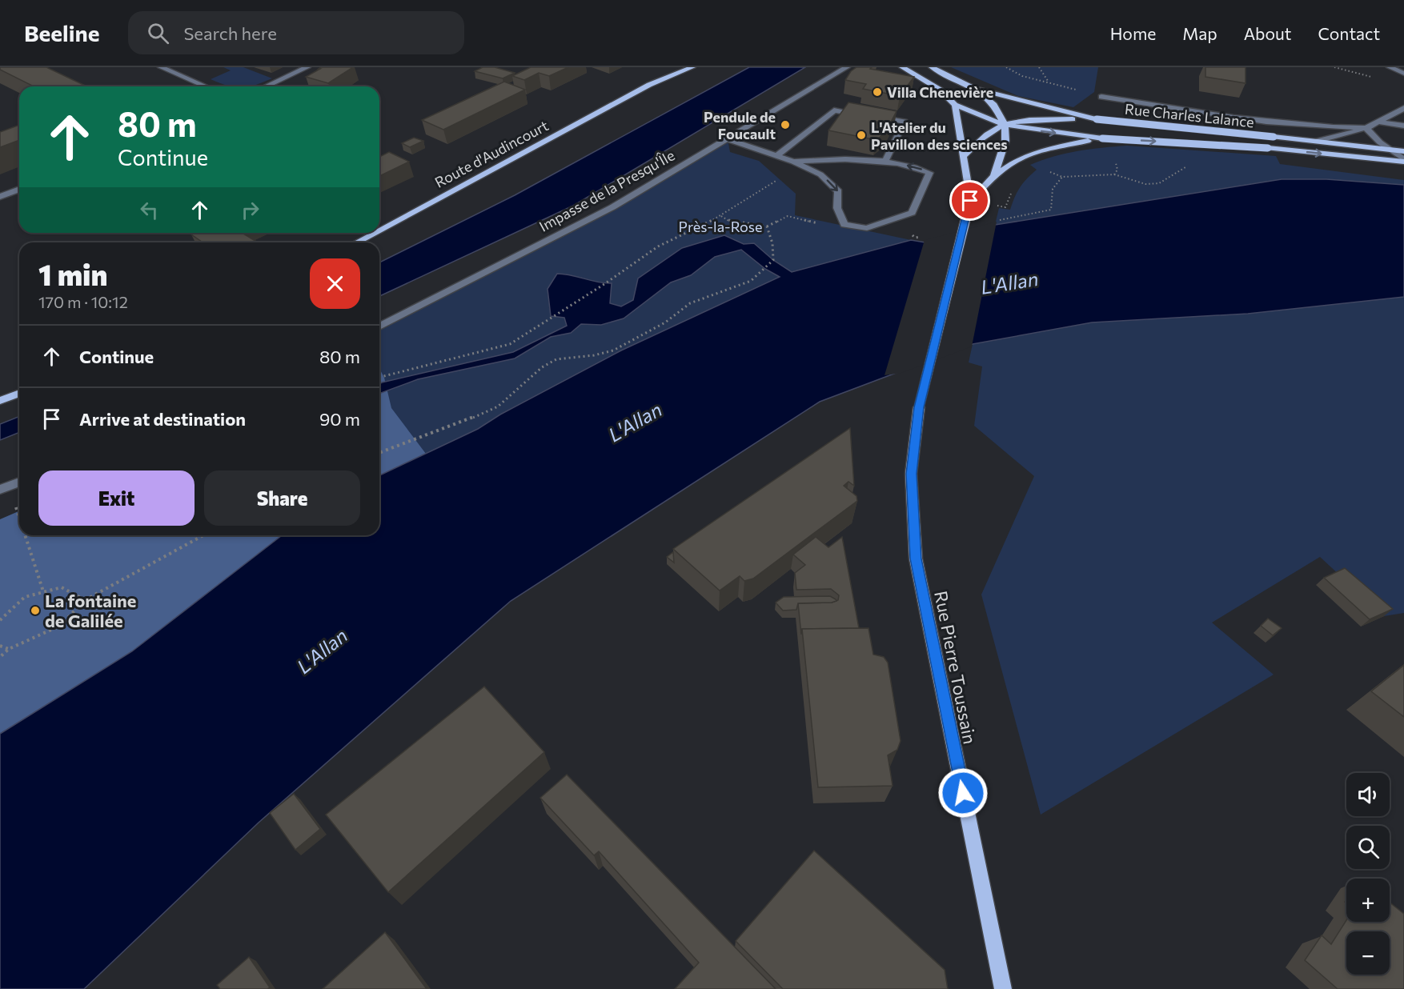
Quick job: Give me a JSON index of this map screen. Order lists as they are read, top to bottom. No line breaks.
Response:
{"streets":{"main road":["Rue Charles Lalance","Route d'Audincourt","Rue Pierre Toussain"],"street":["Impasse de la Presqu'Île"]},"water":["L'Allan"],"parks":["Près-la-Rose"],"places":["Villa Chenevière","Pendule de Foucault","L'Atelier du Pavillon des sciences","La fontaine de Galilée"],"page":{"header":"Beeline","search":"Search here","nav":["Home","Map","About","Contact"],"turn":["80 m","Continue"],"heading":["1 min","170 m · 10:12"],"list":[{"name":"Continue","value":"80 m"},{"name":"Arrive at destination","value":"90 m"}],"buttons":["Exit","Share"],"map_buttons":["+","−"]}}
